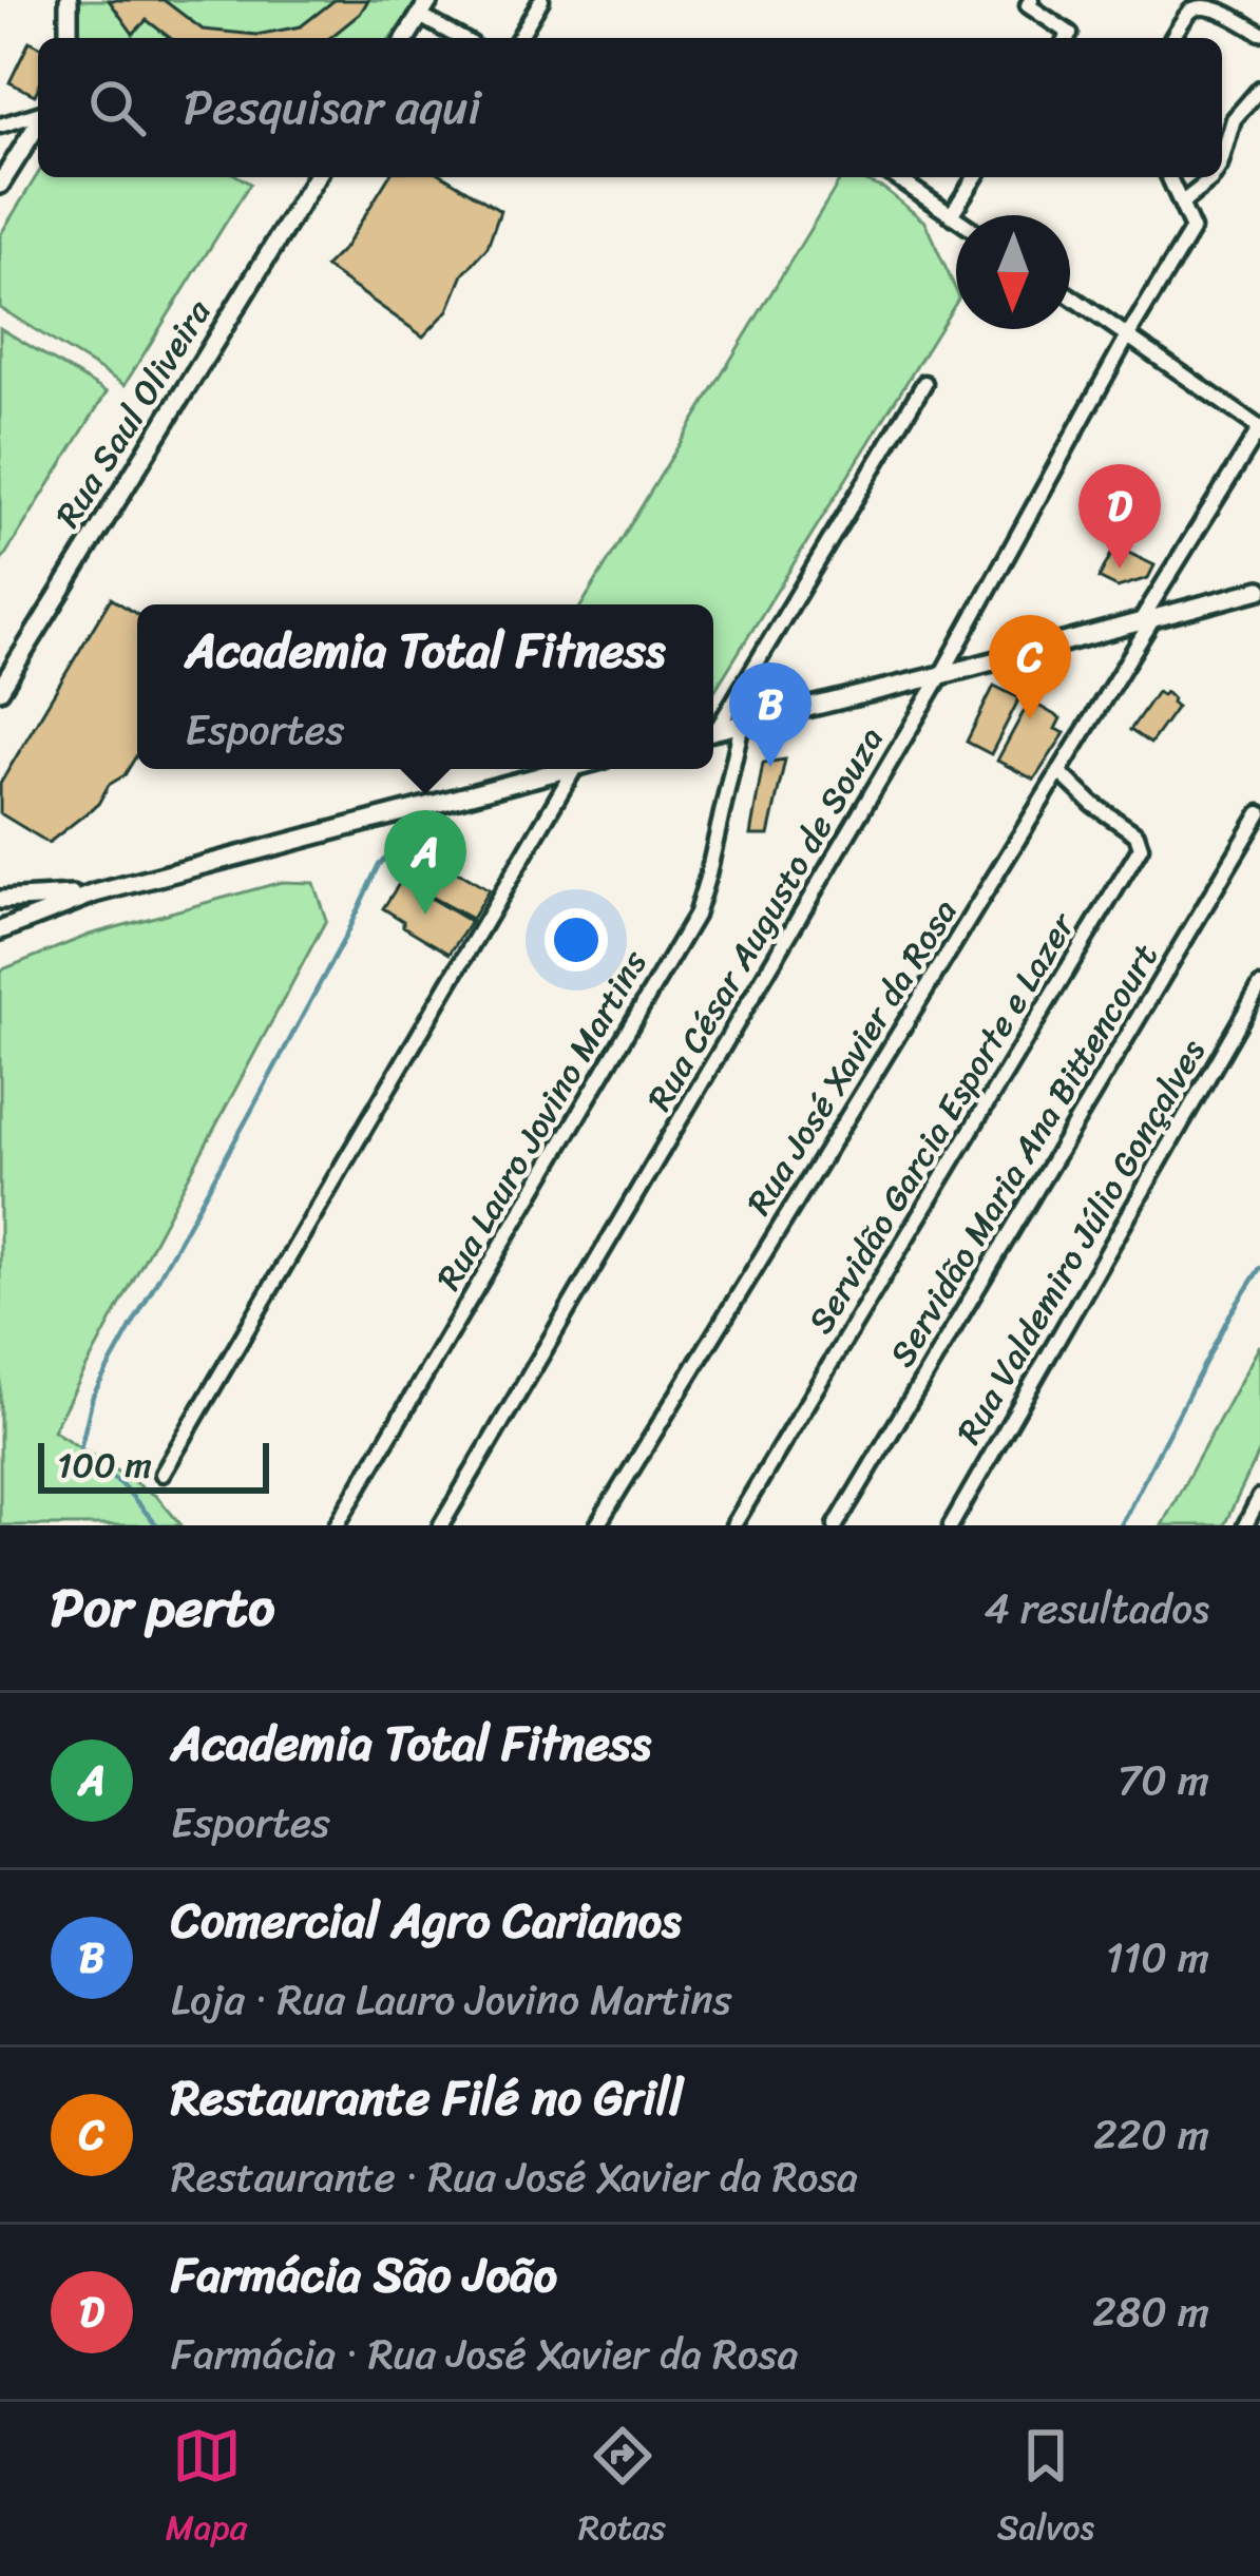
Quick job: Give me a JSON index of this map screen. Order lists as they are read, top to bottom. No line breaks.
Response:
{"streets":{"street":["Rua Saul Oliveira","Rua César Augusto de Souza","Rua José Xavier da Rosa","Rua Lauro Jovino Martins","Servidão Garcia Esporte e Lazer","Servidão Maria Ana Bittencourt","Rua Valdemiro Júlio Gonçalves"]},"crossings":[["Rua José Xavier da Rosa","Servidão Garcia Esporte e Lazer"]],"scale_bar":"100 m","north":"bottom","page":{"search":"Pesquisar aqui","pins":["D","C","B","A"],"popup":["Academia Total Fitness","Esportes"],"scale":"100 m","heading":["Por perto","4 resultados"],"list":[{"mark":"A","name":"Academia Total Fitness","note":"Esportes","value":"70 m"},{"mark":"B","name":"Comercial Agro Carianos","note":"Loja · Rua Lauro Jovino Martins","value":"110 m"},{"mark":"C","name":"Restaurante Filé no Grill","note":"Restaurante · Rua José Xavier da Rosa","value":"220 m"},{"mark":"D","name":"Farmácia São João","note":"Farmácia · Rua José Xavier da Rosa","value":"280 m"}],"nav":["Mapa","Rotas","Salvos"]}}
